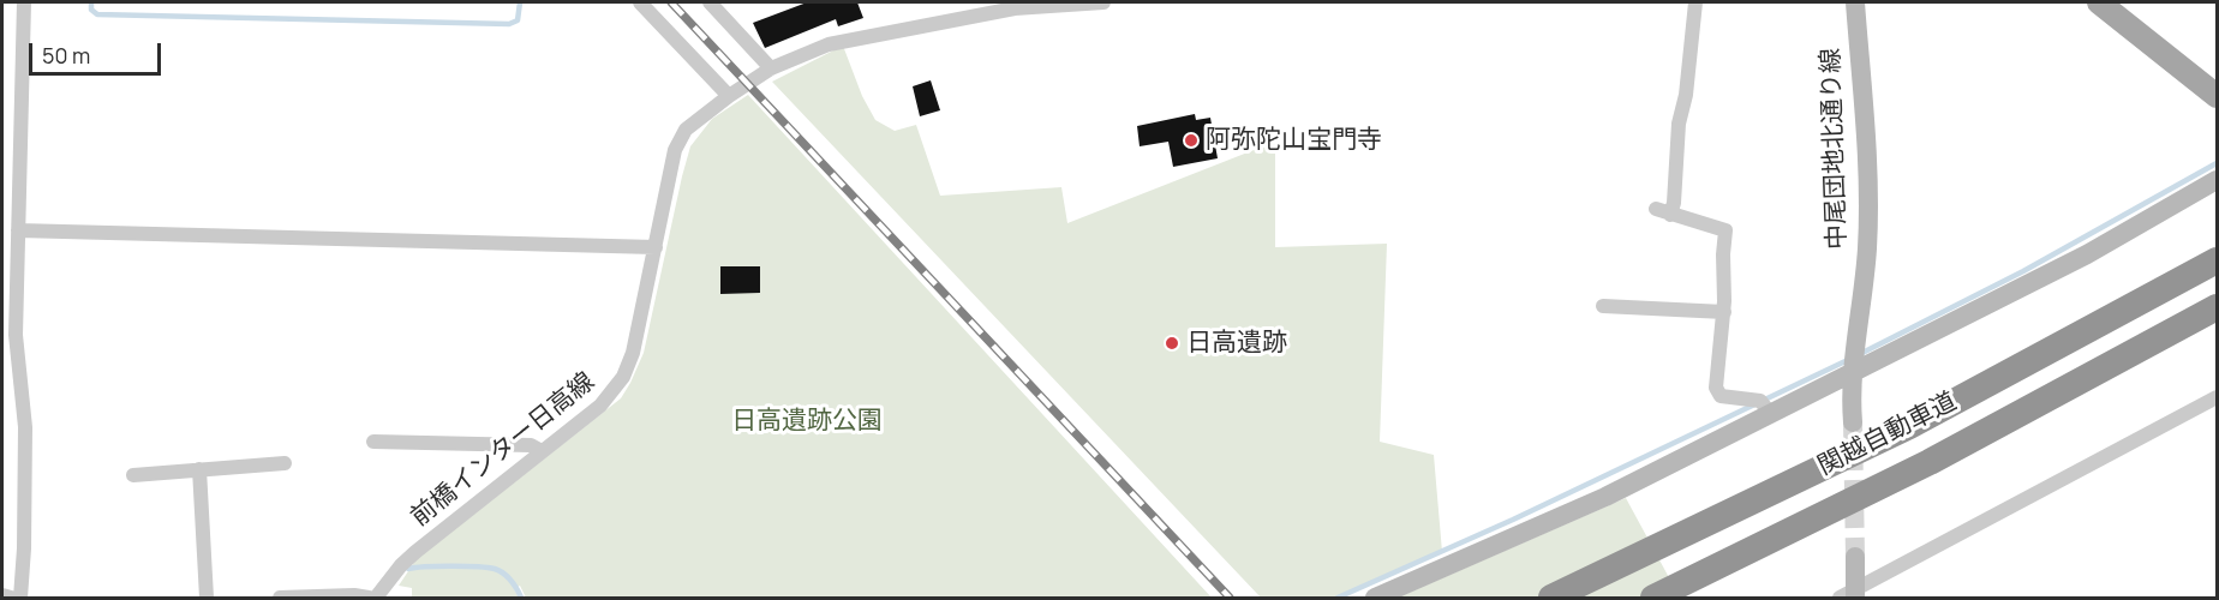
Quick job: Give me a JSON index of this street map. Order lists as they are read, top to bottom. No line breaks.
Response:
{"streets":{"highway":["関越自動車道"],"street":["中尾団地北通り線","前橋インター日高線"]},"parks":["日高遺跡公園"],"places":["阿弥陀山宝門寺","日高遺跡"],"scale_bar":"50 m"}
